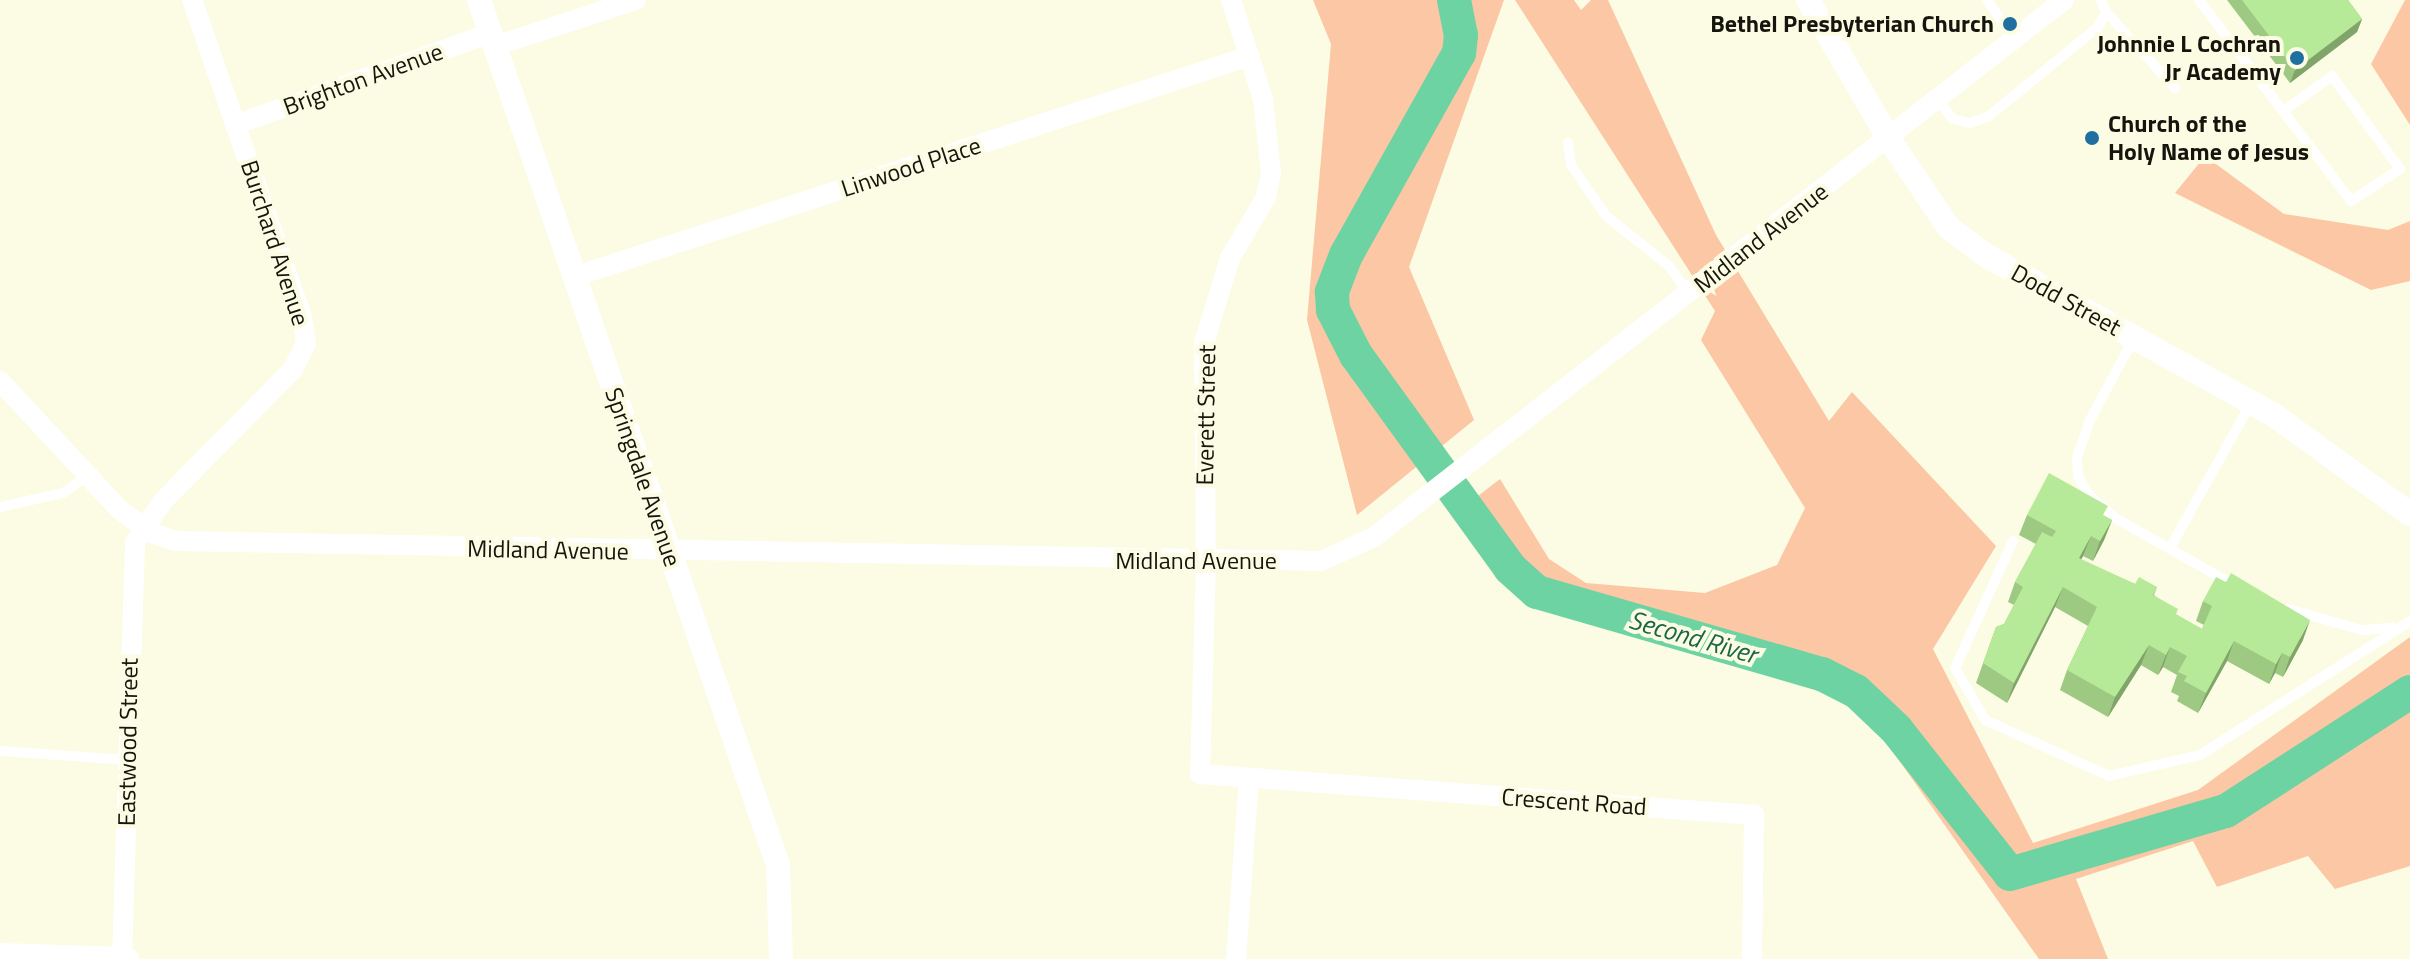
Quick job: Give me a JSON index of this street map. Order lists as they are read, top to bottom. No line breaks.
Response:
{"streets":{"street":["Brighton Avenue","Linwood Place","Midland Avenue","Burchard Avenue","Dodd Street","Everett Street","Springdale Avenue","Eastwood Street","Crescent Road"]},"crossings":[["Brighton Avenue","Burchard Avenue"],["Brighton Avenue","Springdale Avenue"],["Linwood Place","Everett Street"],["Linwood Place","Springdale Avenue"],["Midland Avenue","Burchard Avenue"],["Midland Avenue","Dodd Street"],["Midland Avenue","Everett Street"],["Midland Avenue","Springdale Avenue"],["Midland Avenue","Eastwood Street"],["Burchard Avenue","Eastwood Street"],["Everett Street","Crescent Road"]],"water":["Second River"],"places":["Bethel Presbyterian Church","Johnnie L Cochran Jr Academy","Church of the Holy Name of Jesus"]}
